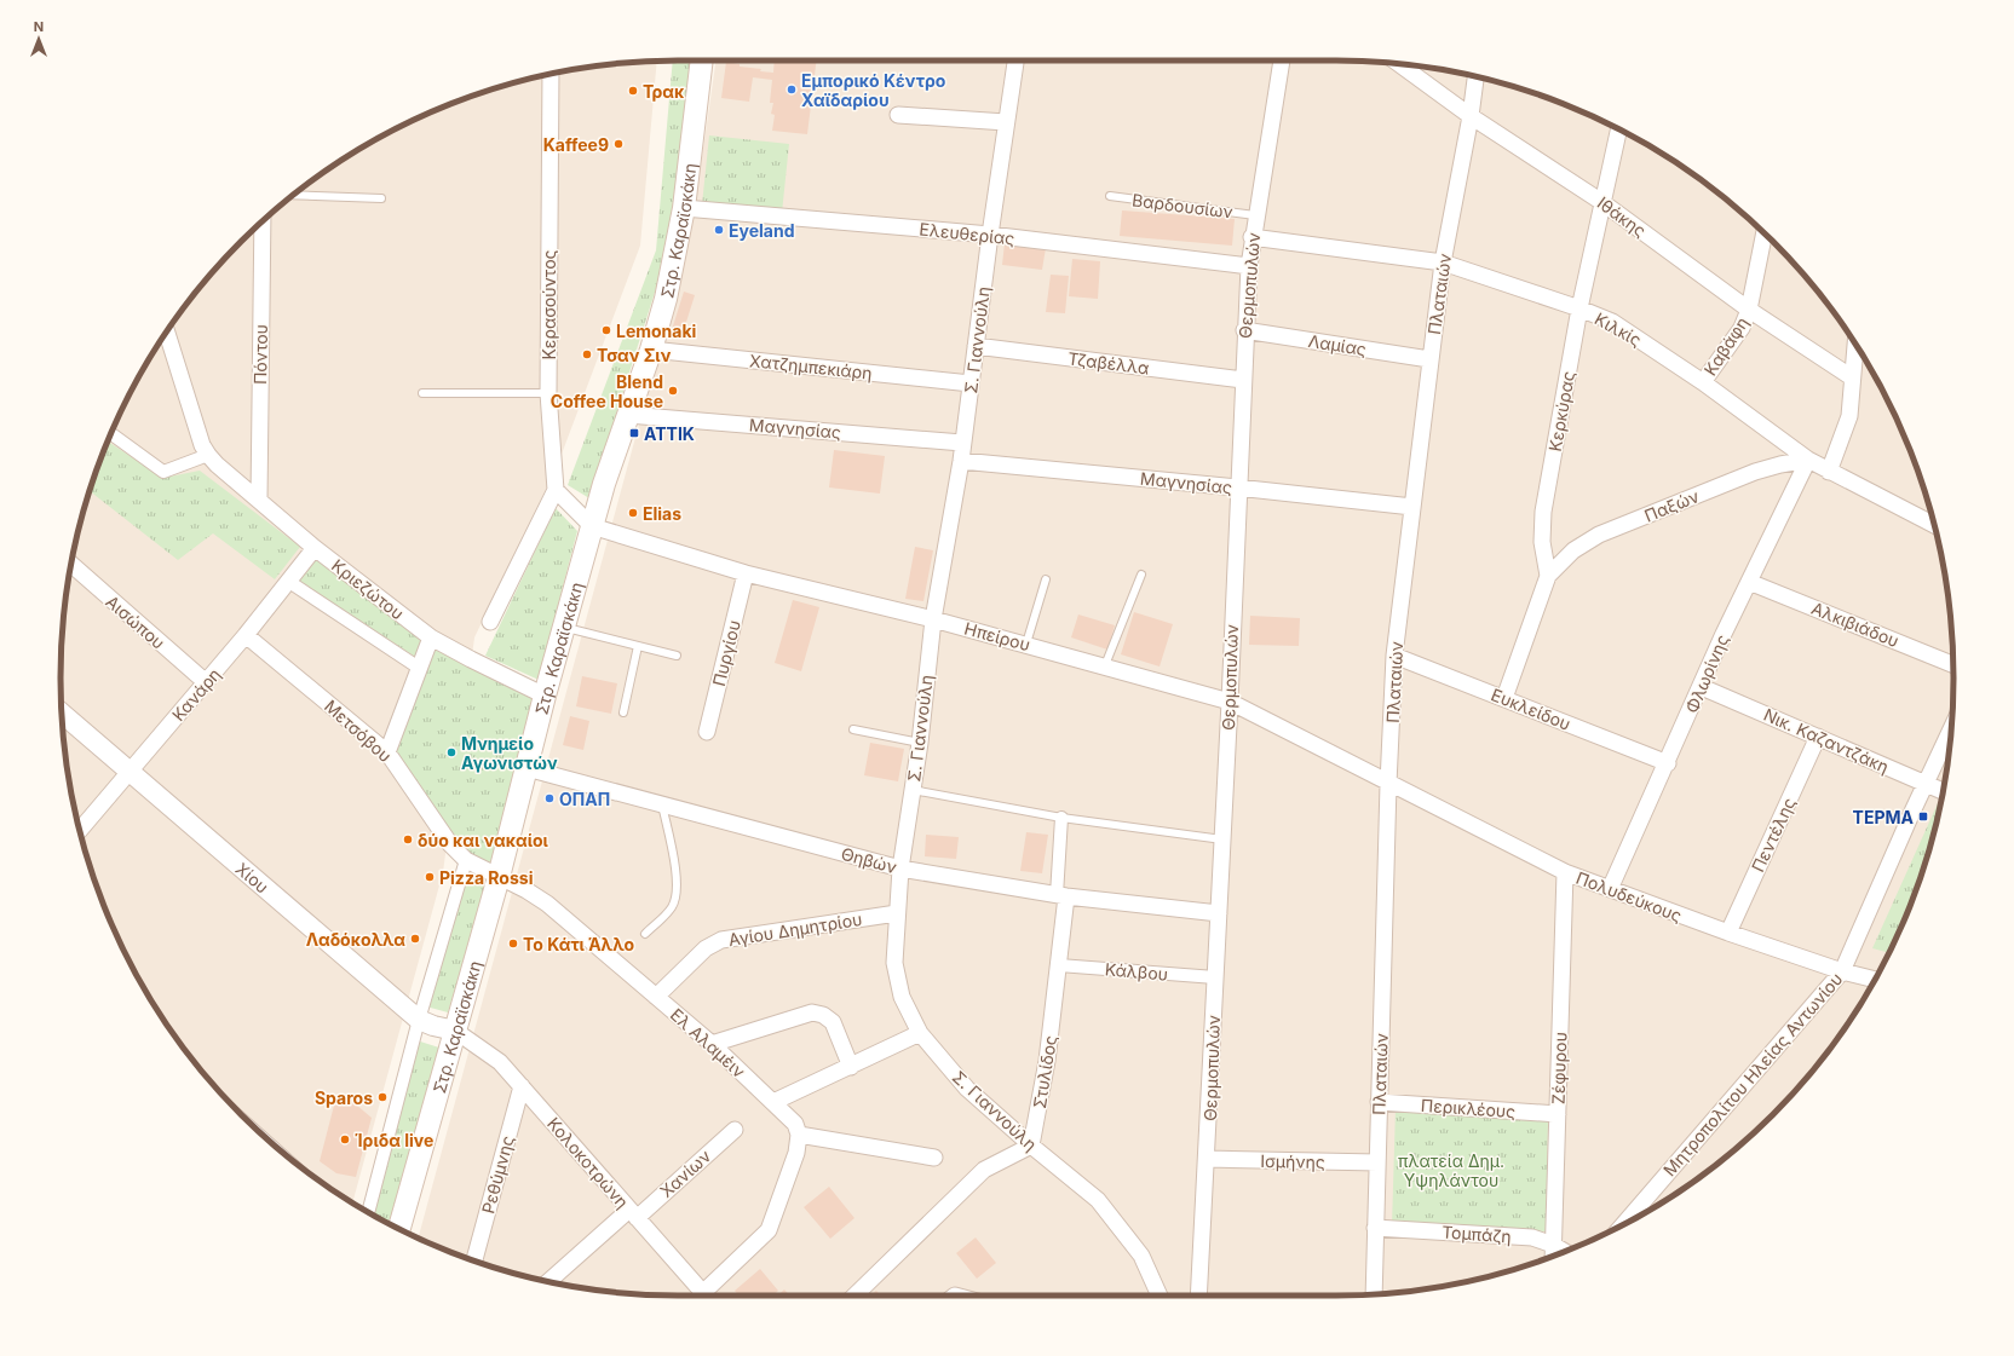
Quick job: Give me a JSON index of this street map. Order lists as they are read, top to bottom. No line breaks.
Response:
{"streets":{"main road":["Στρ. Καραϊσκάκη"],"street":["Ιθάκης","Ελευθερίας","Θερμοπυλών","Πλαταιών","Κερασούντος","Κιλκίς","Σ. Γιαννούλη","Λαμίας","Καβάφη","Πόντου","Τζαβέλλα","Χατζημπεκιάρη","Κερκύρας","Μαγνησίας","Παξών","Κριεζώτου","Αισώπου","Αλκιβιάδου","Ηπείρου","Πυργίου","Φλωρίνης","Κανάρη","Ευκλείδου","Μετσόβου","Νικ. Καζαντζάκη","Πεντέλης","Θηβών","Χίου","Πολυδεύκους","Αγίου Δημητρίου","Κάλβου","Ελ Αλαμέιν","Ζέφυρου","Στυλίδος","Μητροπολίτου Ηλείας Αντωνίου","Περικλέους","Ισμήνης","Κολοκοτρώνη","Χανίων","Ρεθύμνης","Τομπάζη"],"lane":["Βαρδουσίων"]},"crossings":[["Βαρδουσίων","Θερμοπυλών"],["Ιθάκης","Πλαταιών"],["Ιθάκης","Καβάφη"],["Ιθάκης","Κερκύρας"],["Στρ. Καραϊσκάκη","Ελευθερίας"],["Στρ. Καραϊσκάκη","Χατζημπεκιάρη"],["Στρ. Καραϊσκάκη","Μαγνησίας"],["Στρ. Καραϊσκάκη","Κριεζώτου"],["Στρ. Καραϊσκάκη","Ηπείρου"],["Στρ. Καραϊσκάκη","Μετσόβου"],["Στρ. Καραϊσκάκη","Θηβών"],["Στρ. Καραϊσκάκη","Χίου"],["Στρ. Καραϊσκάκη","Ελ Αλαμέιν"],["Στρ. Καραϊσκάκη","Κολοκοτρώνη"],["Ελευθερίας","Θερμοπυλών"],["Ελευθερίας","Σ. Γιαννούλη"],["Θερμοπυλών","Κιλκίς"],["Θερμοπυλών","Λαμίας"],["Θερμοπυλών","Τζαβέλλα"],["Θερμοπυλών","Μαγνησίας"],["Θερμοπυλών","Ηπείρου"],["Θερμοπυλών","Θηβών"],["Θερμοπυλών","Κάλβου"],["Θερμοπυλών","Ισμήνης"],["Πλαταιών","Κιλκίς"],["Πλαταιών","Λαμίας"],["Πλαταιών","Μαγνησίας"],["Πλαταιών","Ηπείρου"],["Πλαταιών","Ευκλείδου"],["Πλαταιών","Πολυδεύκους"],["Πλαταιών","Περικλέους"],["Πλαταιών","Ισμήνης"],["Πλαταιών","Τομπάζη"],["Κιλκίς","Καβάφη"],["Κιλκίς","Κερκύρας"],["Κιλκίς","Παξών"],["Κιλκίς","Φλωρίνης"],["Σ. Γιαννούλη","Τζαβέλλα"],["Σ. Γιαννούλη","Χατζημπεκιάρη"],["Σ. Γιαννούλη","Μαγνησίας"],["Σ. Γιαννούλη","Ηπείρου"],["Σ. Γιαννούλη","Θηβών"],["Σ. Γιαννούλη","Αγίου Δημητρίου"],["Σ. Γιαννούλη","Στυλίδος"],["Πόντου","Κριεζώτου"],["Κερκύρας","Παξών"],["Κερκύρας","Ευκλείδου"],["Παξών","Φλωρίνης"],["Κριεζώτου","Κανάρη"],["Αισώπου","Κανάρη"],["Αλκιβιάδου","Φλωρίνης"],["Ηπείρου","Πυργίου"],["Ηπείρου","Πολυδεύκους"],["Φλωρίνης","Ευκλείδου"],["Φλωρίνης","Νικ. Καζαντζάκη"],["Φλωρίνης","Πολυδεύκους"],["Κανάρη","Μετσόβου"],["Κανάρη","Χίου"],["Μετσόβου","Ελ Αλαμέιν"],["Νικ. Καζαντζάκη","Πεντέλης"],["Νικ. Καζαντζάκη","Μητροπολίτου Ηλείας Αντωνίου"],["Πεντέλης","Πολυδεύκους"],["Θηβών","Στυλίδος"],["Χίου","Κολοκοτρώνη"],["Πολυδεύκους","Ζέφυρου"],["Πολυδεύκους","Μητροπολίτου Ηλείας Αντωνίου"],["Αγίου Δημητρίου","Ελ Αλαμέιν"],["Κάλβου","Στυλίδος"],["Ζέφυρου","Περικλέους"],["Ζέφυρου","Τομπάζη"],["Κολοκοτρώνη","Χανίων"],["Κολοκοτρώνη","Ρεθύμνης"]],"parks":["πλατεία Δημ. Υψηλάντου"],"places":{"other":["Εμπορικό Κέντρο Χαϊδαρίου","Τρακ","Kaffee9","Eyeland","Lemonaki","Τσαν Σιν","Blend Coffee House","Elias","Μνημείο Αγωνιστών","ΟΠΑΠ","δύο και νακαίοι","Pizza Rossi","Λαδόκολλα","Το Κάτι Άλλο","Sparos","Ίριδα live"],"transit":["ΑΤΤΙΚ","ΤΕΡΜΑ"]},"north":"top"}
